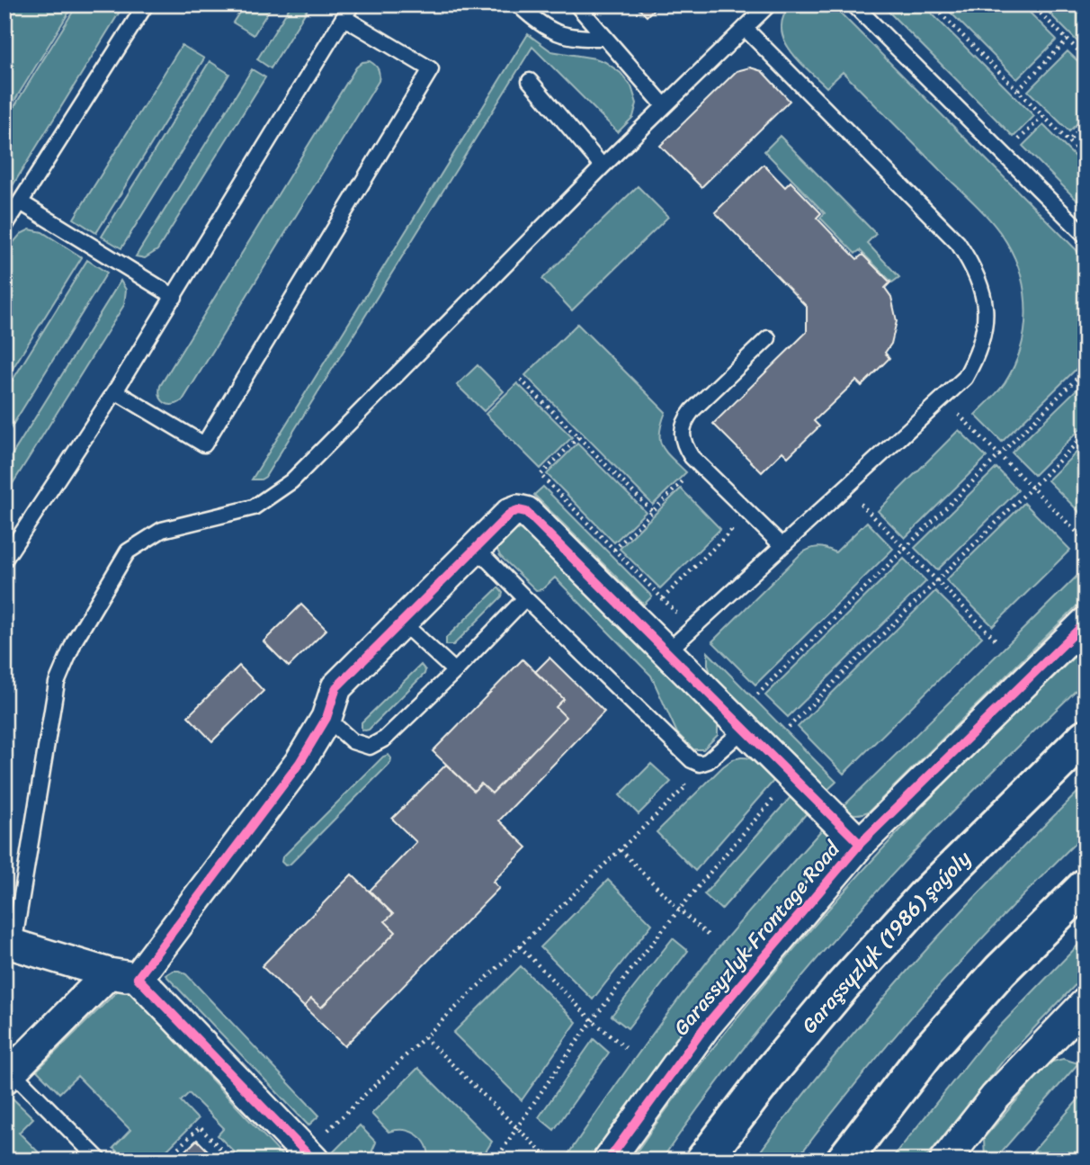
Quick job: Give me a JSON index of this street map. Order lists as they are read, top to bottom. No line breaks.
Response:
{"streets":{"main road":["Garaşsyzlyk (1986) şaýoly"],"street":["Garassyzlyk Frontage Road"]}}
